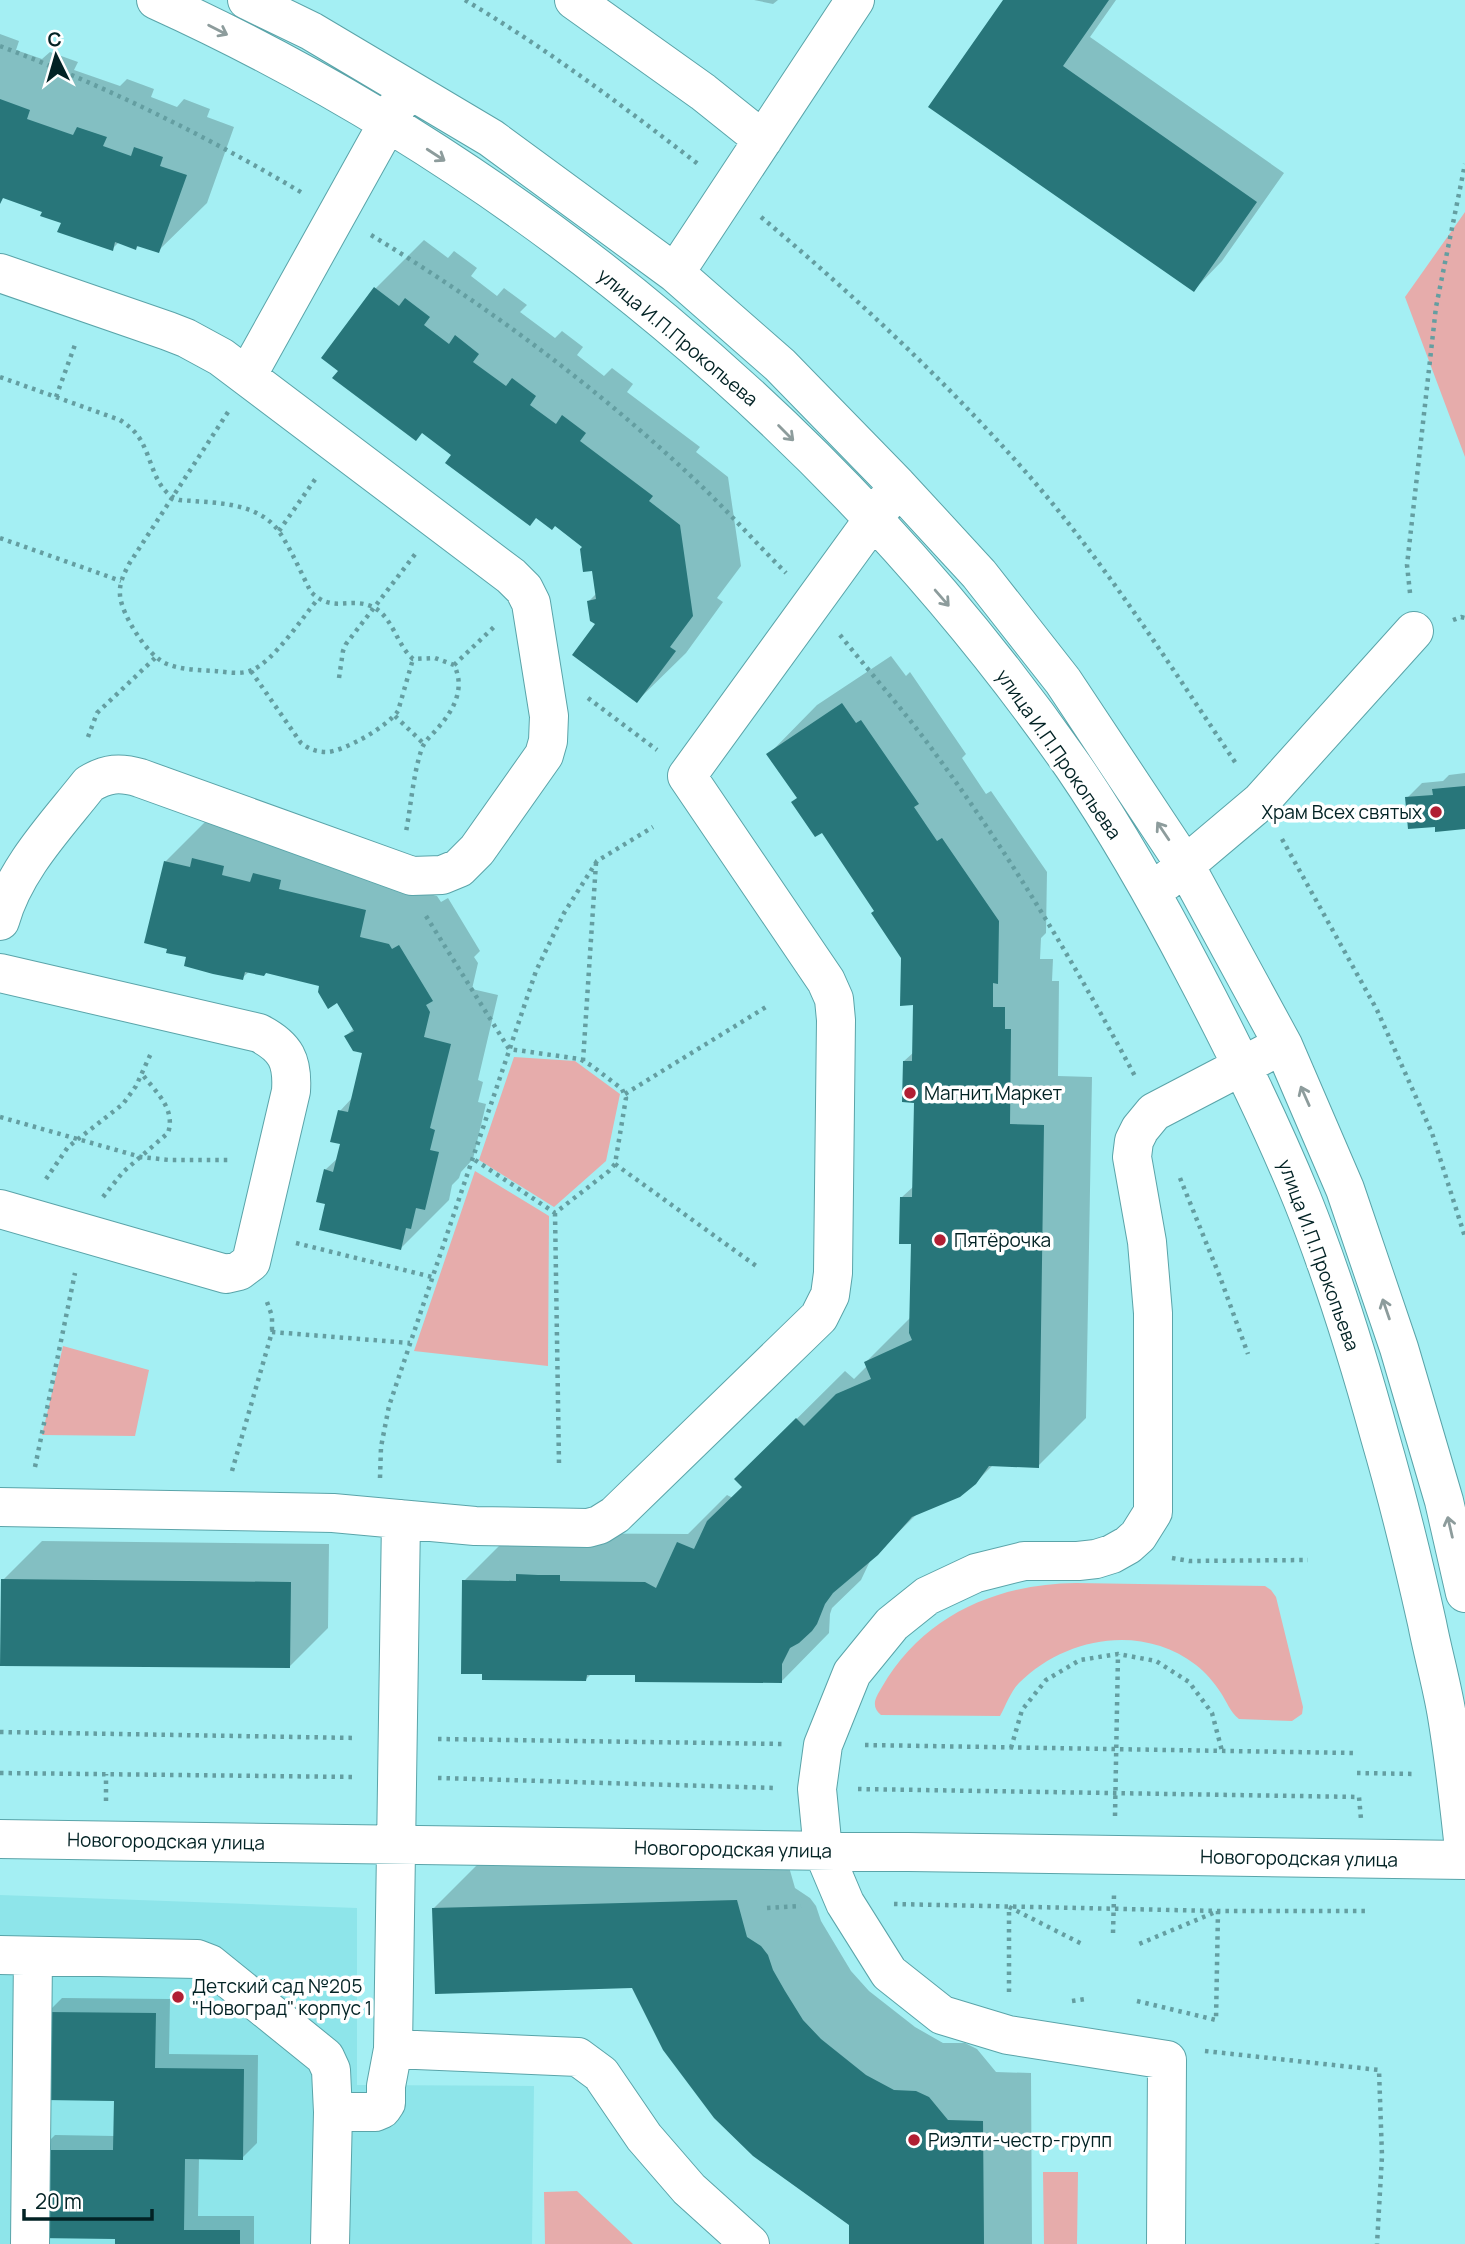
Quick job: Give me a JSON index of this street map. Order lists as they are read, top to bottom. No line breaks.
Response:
{"streets":{"street":["улица И.П.Прокопьева","Новогородская улица"]},"crossings":[["улица И.П.Прокопьева","Новогородская улица"]],"places":["Храм Всех святых","Магнит Маркет","Пятёрочка","Детский сад №205 \"Новоград\" корпус 1","Риэлти-честр-групп"],"scale_bar":"20 m","north":"top"}
